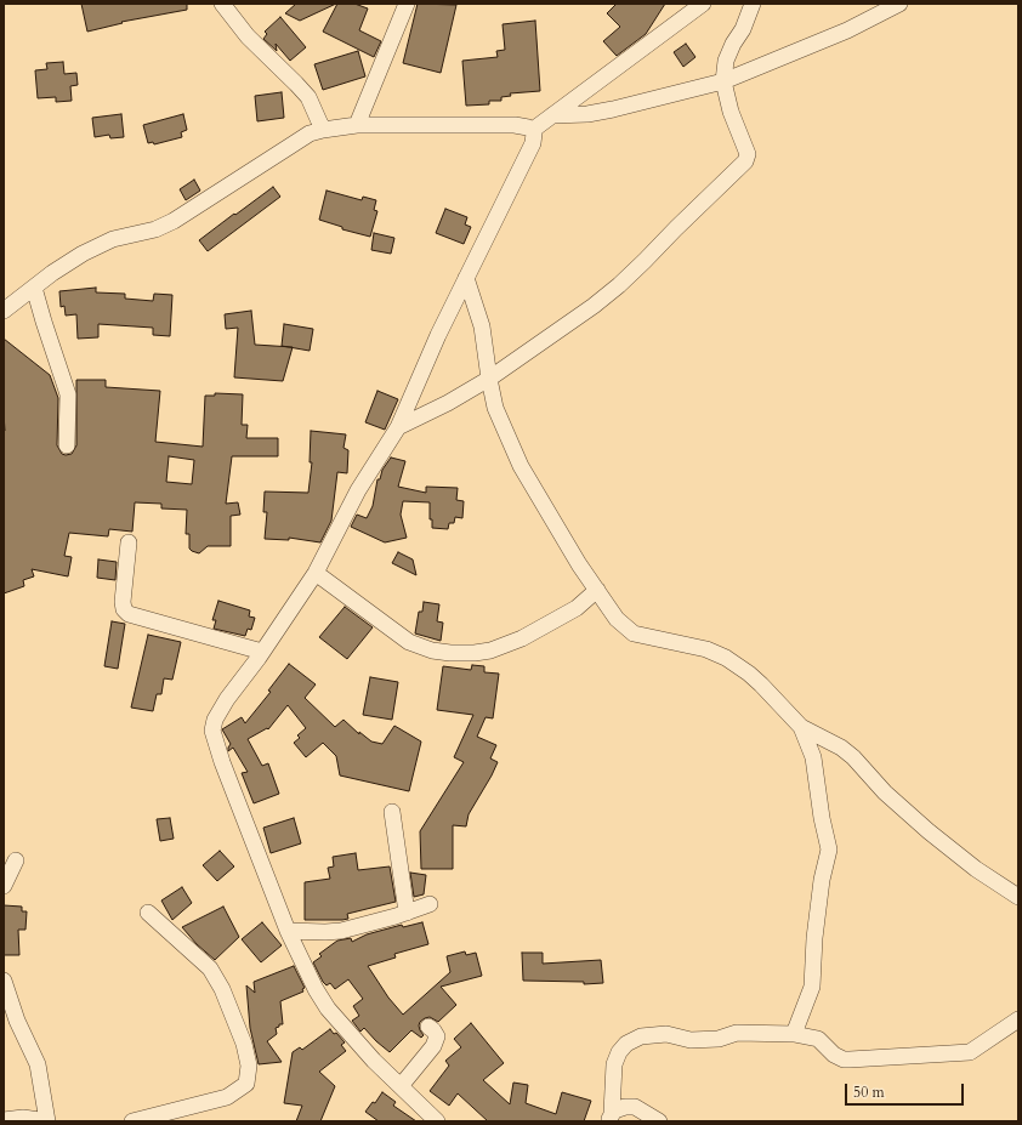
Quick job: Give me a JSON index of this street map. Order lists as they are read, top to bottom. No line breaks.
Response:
{"scale_bar":"50 m"}
